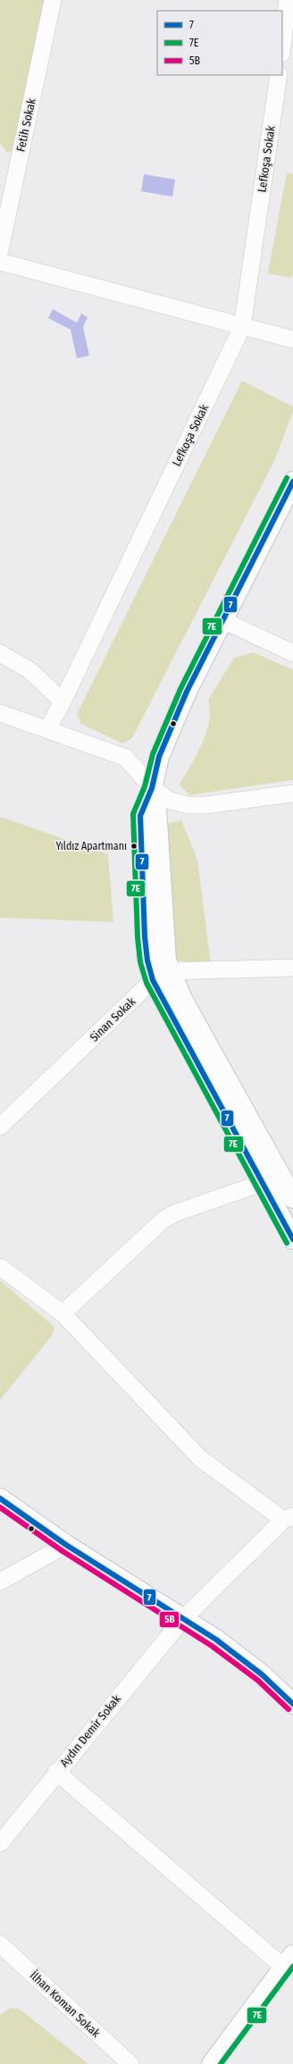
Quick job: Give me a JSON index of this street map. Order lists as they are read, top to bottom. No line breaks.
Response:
{"streets":{"street":["Fetih Sokak","Lefkoşa Sokak","Sinan Sokak","Aydın Demir Sokak","İlhan Koman Sokak"]},"places":["Yıldız Apartmanı"],"lines":["transit line 7E","transit line 7","transit line 5B"],"legend":["7","7E","5B"]}
